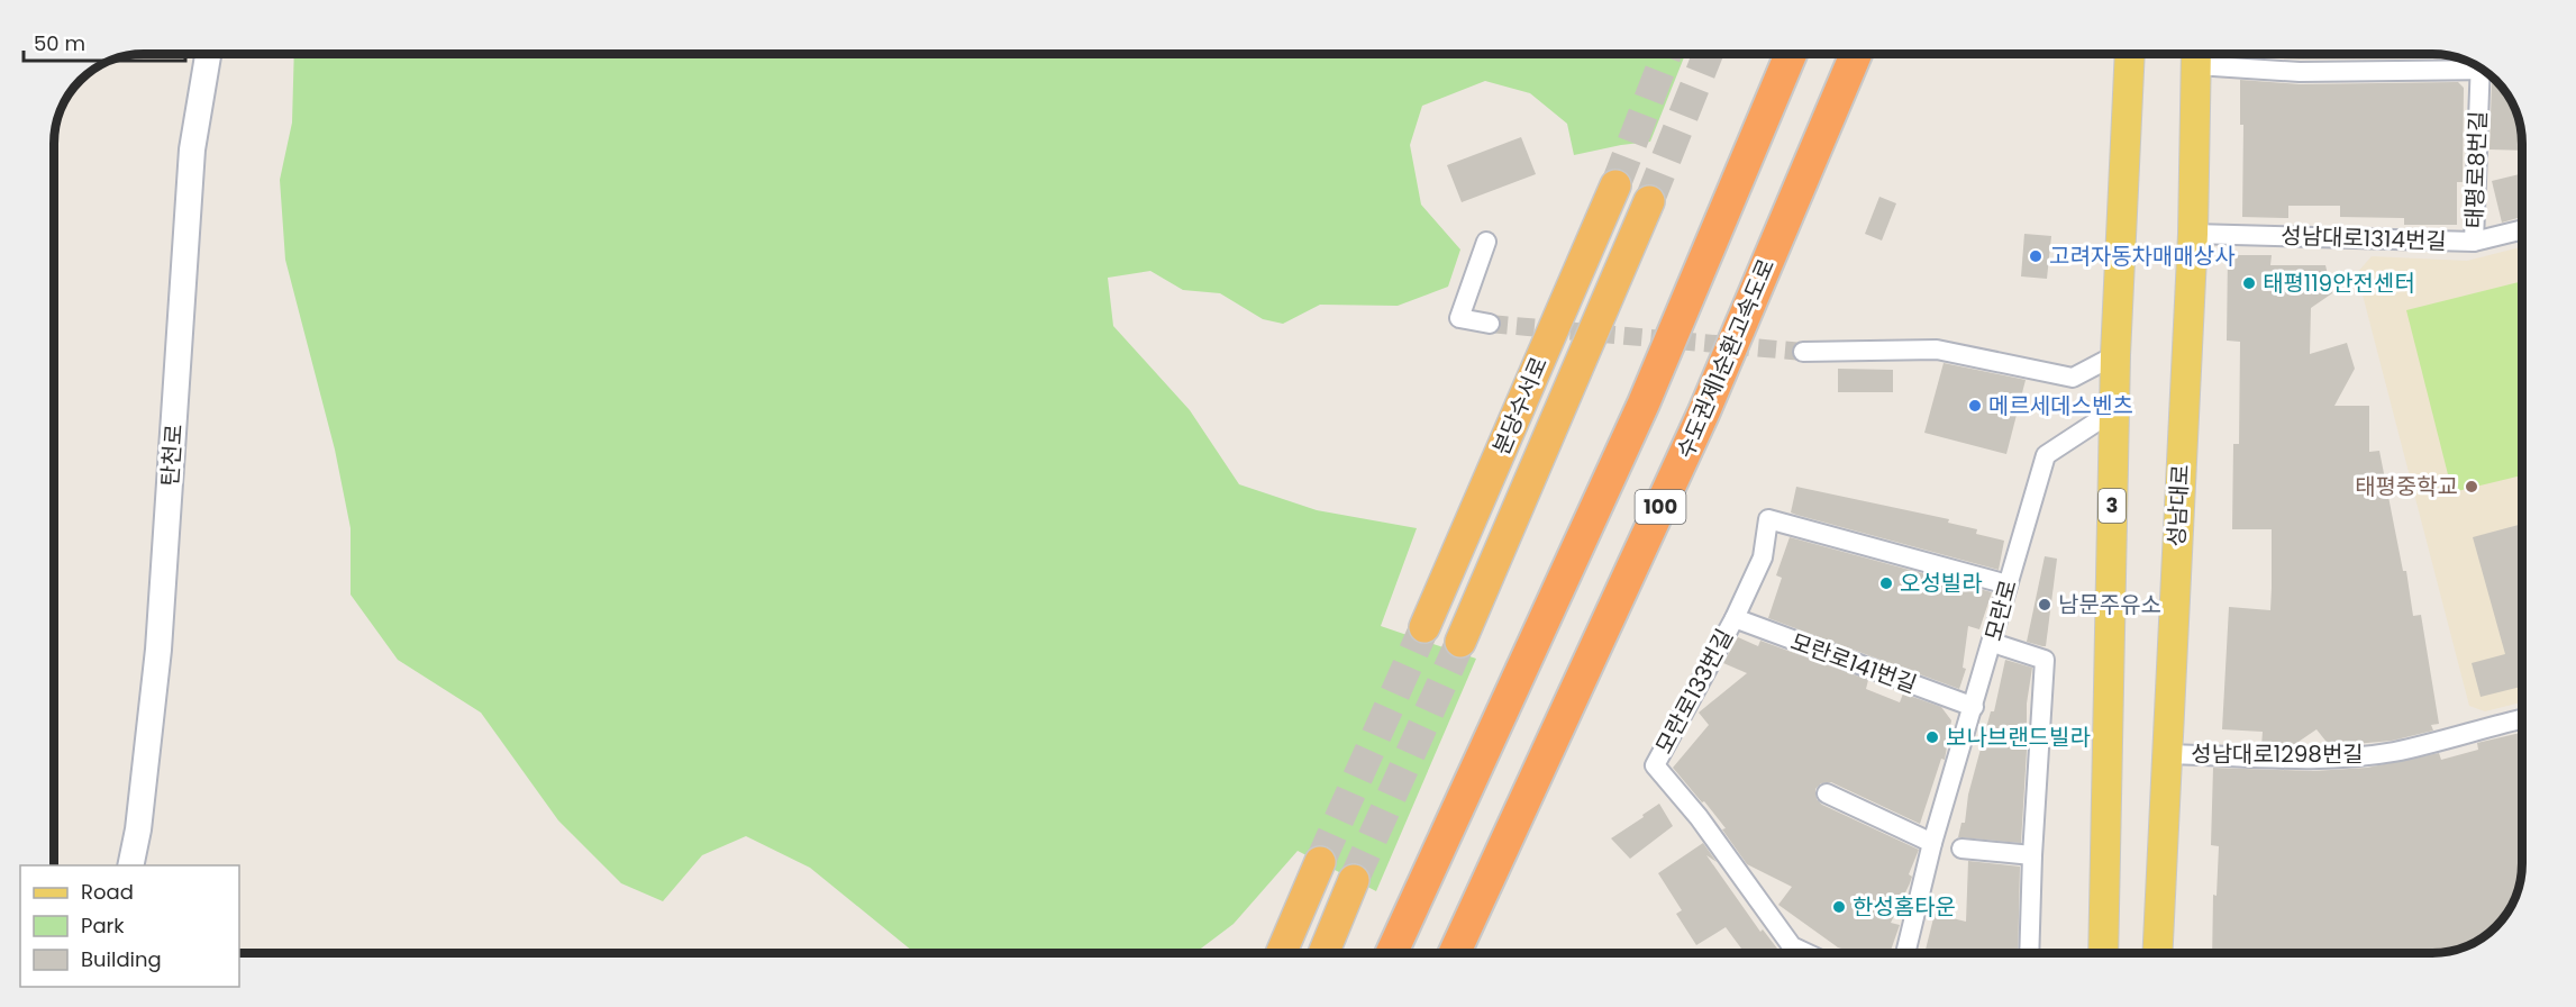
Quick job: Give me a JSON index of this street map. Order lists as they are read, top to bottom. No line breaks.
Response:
{"streets":{"highway":["수도권제1순환고속도로","분당수서로","100"],"main road":["탄천로","3","성남대로"],"street":["태평로8번길","성남대로1314번길","모란로","모란로141번길","모란로133번길","성남대로1298번길"]},"crossings":[["태평로8번길","성남대로1314번길"],["성남대로1314번길","성남대로"],["3","모란로"],["성남대로","성남대로1298번길"],["모란로","모란로141번길"],["모란로","모란로133번길"],["모란로141번길","모란로133번길"]],"places":["고려자동차매매상사","태평119안전센터","메르세데스벤츠","태평중학교","오성빌라","남문주유소","보나브랜드빌라","한성홈타운"],"legend":["Road","Park","Building"],"scale_bar":"50 m"}
